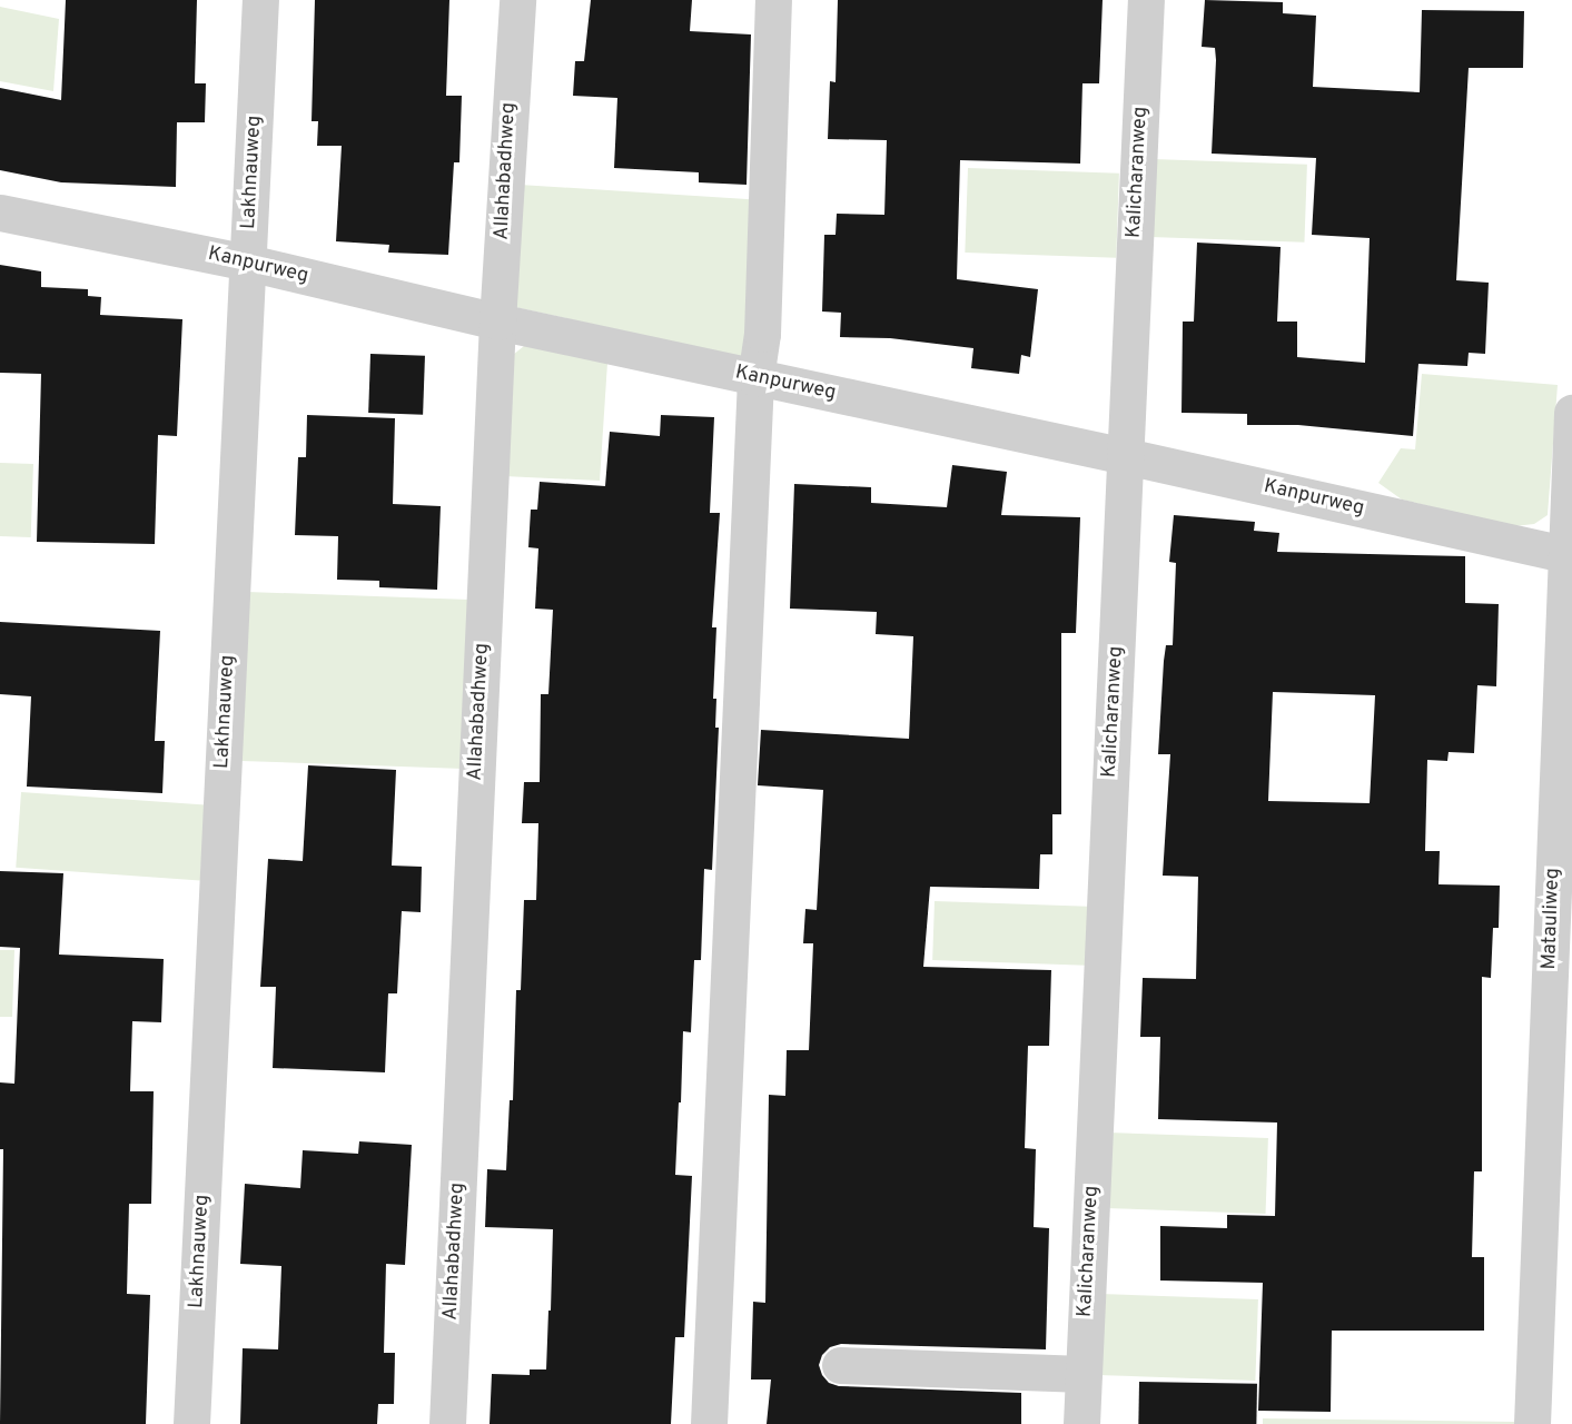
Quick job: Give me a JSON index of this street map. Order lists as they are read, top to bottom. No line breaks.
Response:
{"streets":{"street":["Allahabadhweg","Lakhnauweg","Kalicharanweg","Kanpurweg","Matauliweg"]},"crossings":[["Allahabadhweg","Kanpurweg"],["Lakhnauweg","Kanpurweg"],["Kalicharanweg","Kanpurweg"],["Kanpurweg","Matauliweg"]]}
